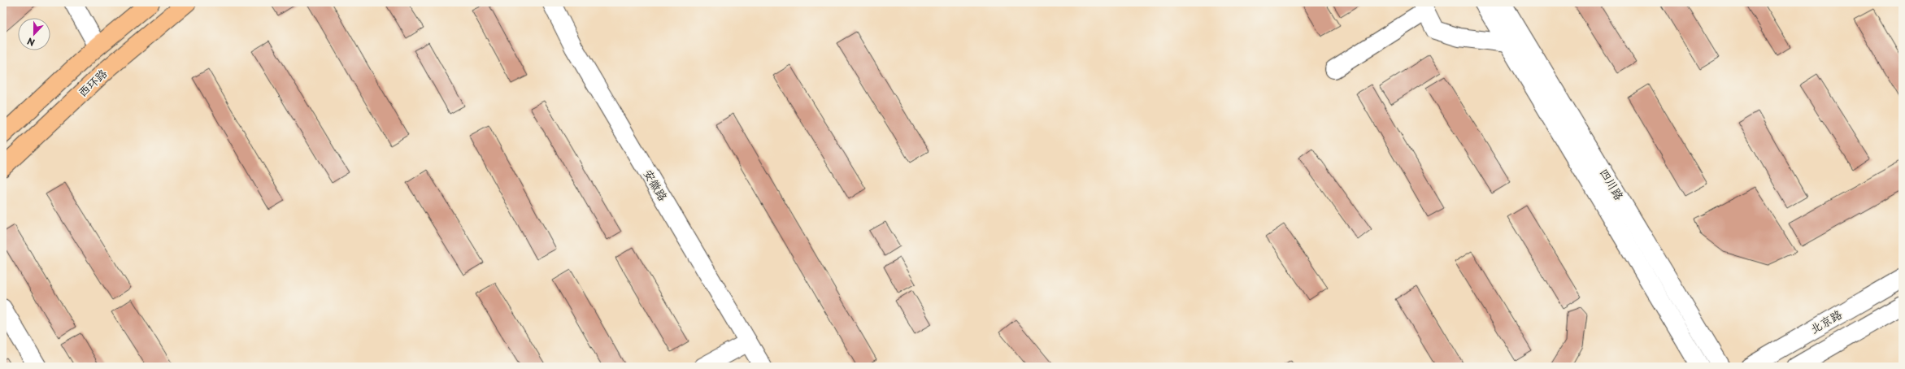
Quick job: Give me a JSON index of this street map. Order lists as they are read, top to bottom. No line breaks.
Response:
{"streets":{"main road":["西环路"],"street":["四川路","安徽路","北京路"]},"north":"bottom"}
